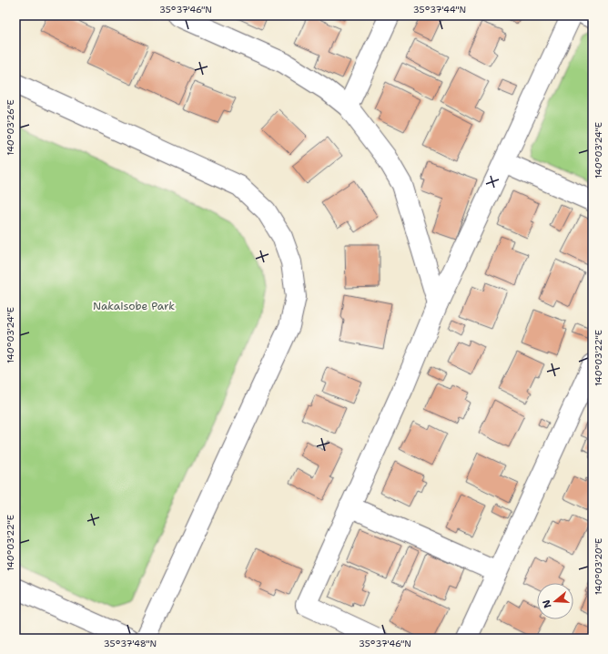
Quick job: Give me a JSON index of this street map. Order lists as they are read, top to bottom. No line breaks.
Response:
{"parks":["Nakaisobe Park"],"north":"left","coordinates":["35°37'46\"N","35°37'44\"N","140°03'26\"E","140°03'24\"E","140°03'22\"E","140°03'20\"E","35°37'48\"N"]}
